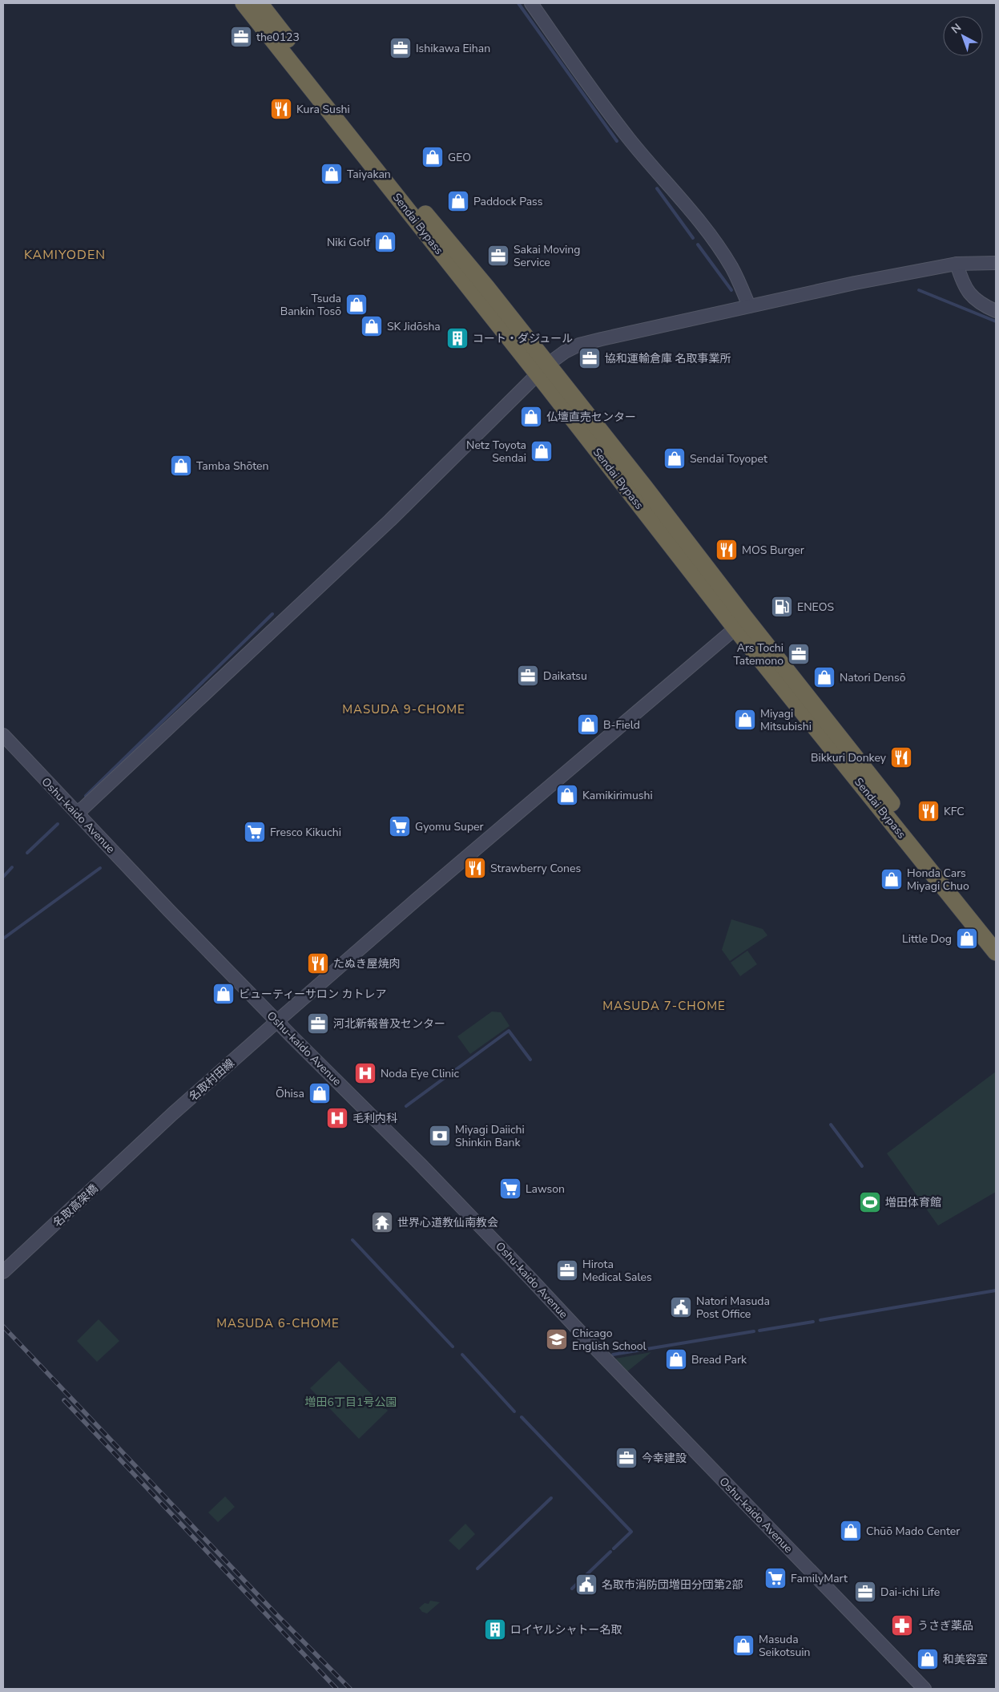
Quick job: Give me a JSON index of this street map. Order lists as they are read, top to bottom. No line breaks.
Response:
{"streets":{"highway":["Sendai Bypass"],"street":["Oshu-kaido Avenue","名取村田線","名取高架橋"]},"crossings":[["Sendai Bypass","名取村田線"],["Oshu-kaido Avenue","名取村田線"],["名取村田線","名取高架橋"]],"districts":["KAMIYODEN","MASUDA 9-CHOME","MASUDA 7-CHOME","MASUDA 6-CHOME"],"parks":["増田6丁目1号公園"],"places":{"office":["the0123","Ishikawa Eihan","Sakai Moving Service","協和運輸倉庫 名取事業所","Ars Tochi Tatemono","Daikatsu","河北新報普及センター","Hirota Medical Sales","今幸建設","Dai-ichi Life"],"restaurant":["Kura Sushi","MOS Burger","Bikkuri Donkey","KFC","Strawberry Cones","たぬき屋焼肉"],"shop":["GEO","Taiyakan","Paddock Pass","Niki Golf","Tsuda Bankin Tosō","SK Jidōsha","仏壇直売センター","Netz Toyota Sendai","Sendai Toyopet","Tamba Shōten","Natori Densō","Miyagi Mitsubishi","B-Field","Kamikirimushi","Honda Cars Miyagi Chuo","Little Dog","ビューティーサロン カトレア","Ōhisa","Bread Park","Chūō Mado Center","Masuda Seikotsuin","和美容室"],"building":["コート・ダジュール","ロイヤルシャトー名取"],"fuel station":["ENEOS"],"supermarket":["Gyomu Super","Fresco Kikuchi","Lawson","FamilyMart"],"hospital":["Noda Eye Clinic","毛利内科"],"bank":["Miyagi Daiichi Shinkin Bank"],"sports":["増田体育館"],"temple":["世界心道教仙南教会"],"public building":["Natori Masuda Post Office","名取市消防団増田分団第2部"],"school or university":["Chicago English School"],"pharmacy":["うさぎ薬品"]},"north":"top left"}
